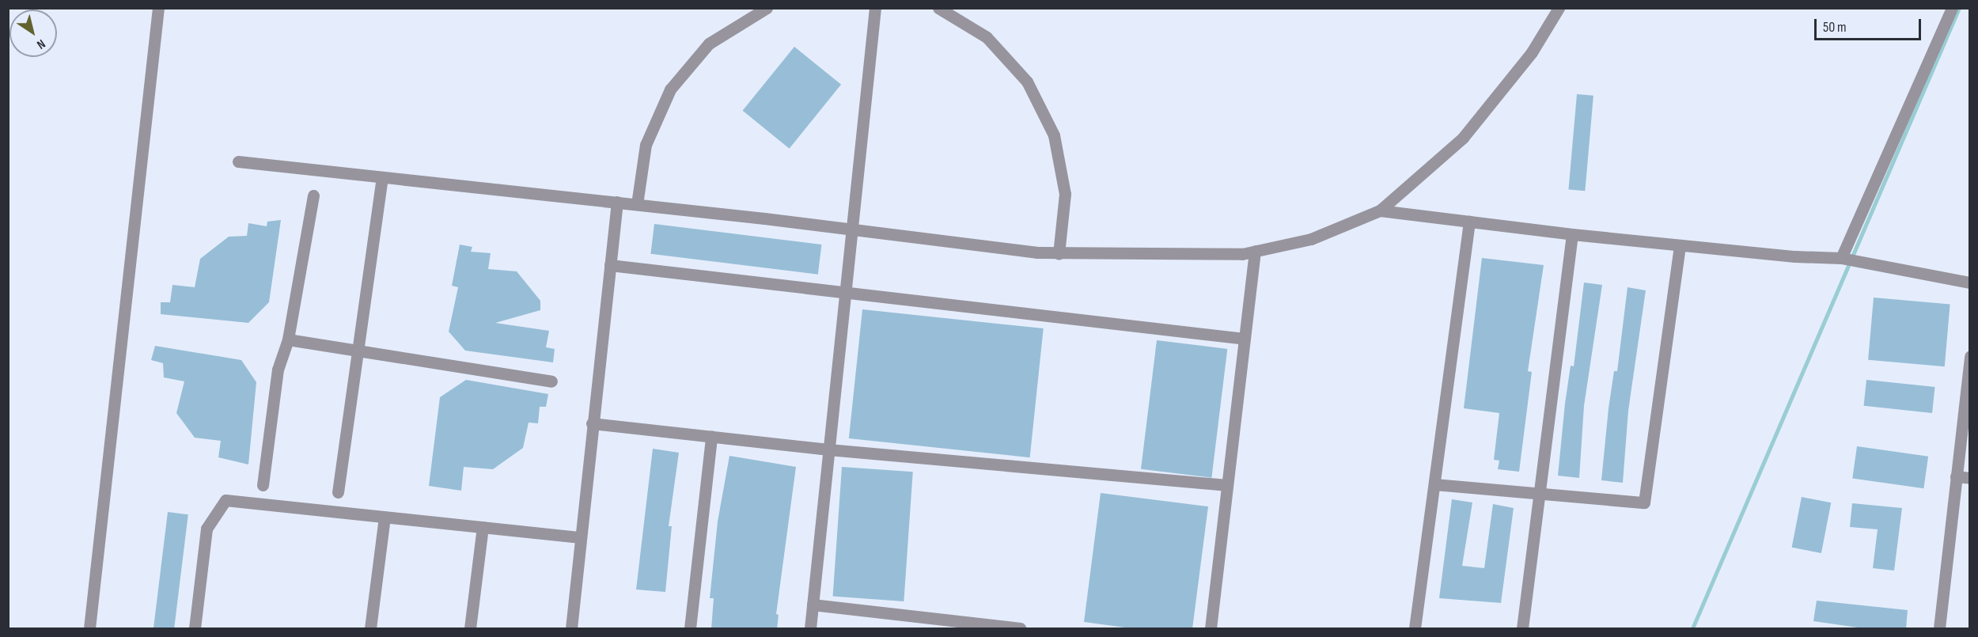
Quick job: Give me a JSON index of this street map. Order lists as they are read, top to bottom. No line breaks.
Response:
{"scale_bar":"50 m","north":"bottom right"}
